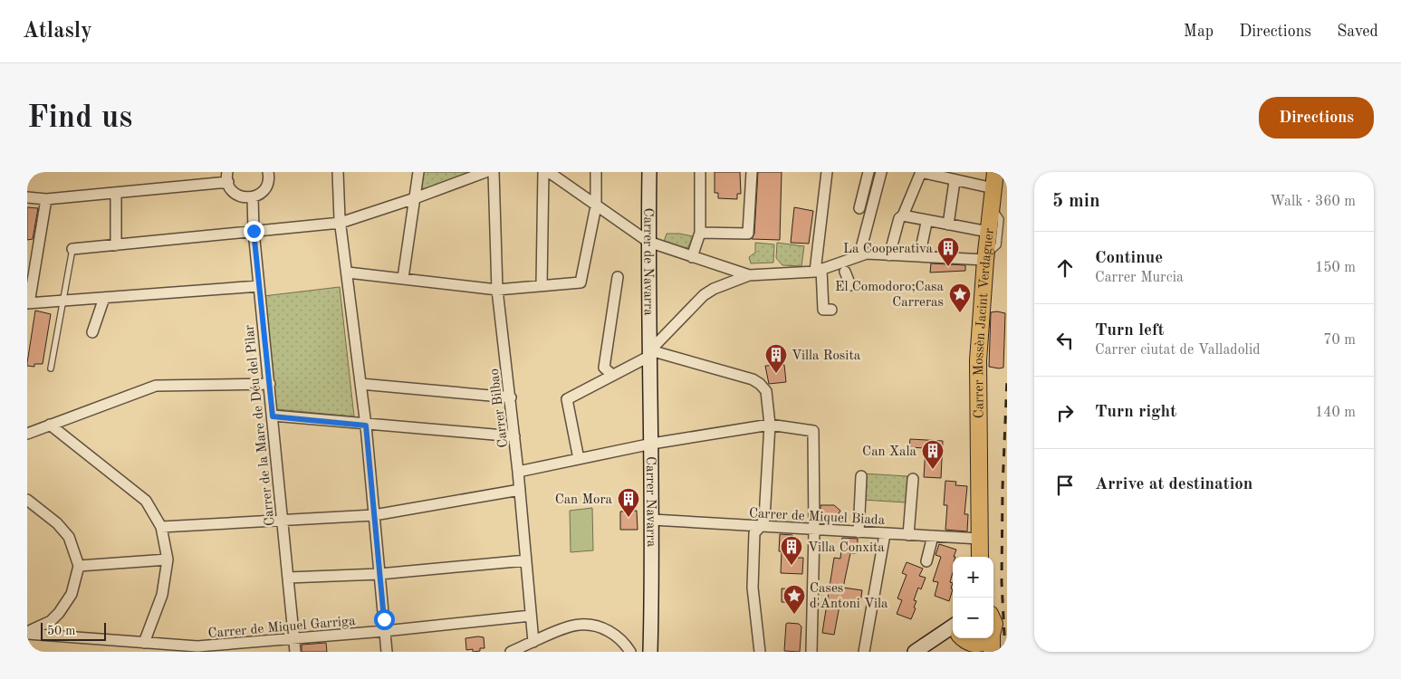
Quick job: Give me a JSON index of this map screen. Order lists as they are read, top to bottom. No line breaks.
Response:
{"streets":{"main road":["Carrer Mossèn Jacint Verdaguer"],"street":["Carrer de Navarra","Carrer Bilbao","Carrer de la Mare de Déu del Pilar","Carrer Navarra","Carrer de Miquel Biada","Carrer de Miquel Garriga"]},"crossings":[["Carrer de Navarra","Carrer Navarra"],["Carrer Mossèn Jacint Verdaguer","Carrer de Miquel Biada"],["Carrer Bilbao","Carrer de Miquel Garriga"],["Carrer de la Mare de Déu del Pilar","Carrer de Miquel Garriga"],["Carrer Navarra","Carrer de Miquel Biada"]],"places":{"building":["La Cooperativa","Villa Rosita","Can Xala","Can Mora","Villa Conxita"],"place":["El Comodoro;Casa Carreras","Cases d'Antoni Vila"]},"scale_bar":"50 m","page":{"header":"Atlasly","nav":["Map","Directions","Saved"],"buttons":"Directions","title":"Find us","heading":["5 min","Walk · 360 m"],"list":[["Continue","Carrer Murcia","150 m"],["Turn left","Carrer ciutat de Valladolid","70 m"],["Turn right","140 m"],"Arrive at destination"],"map_buttons":["+","−"],"scale":"50 m"}}
